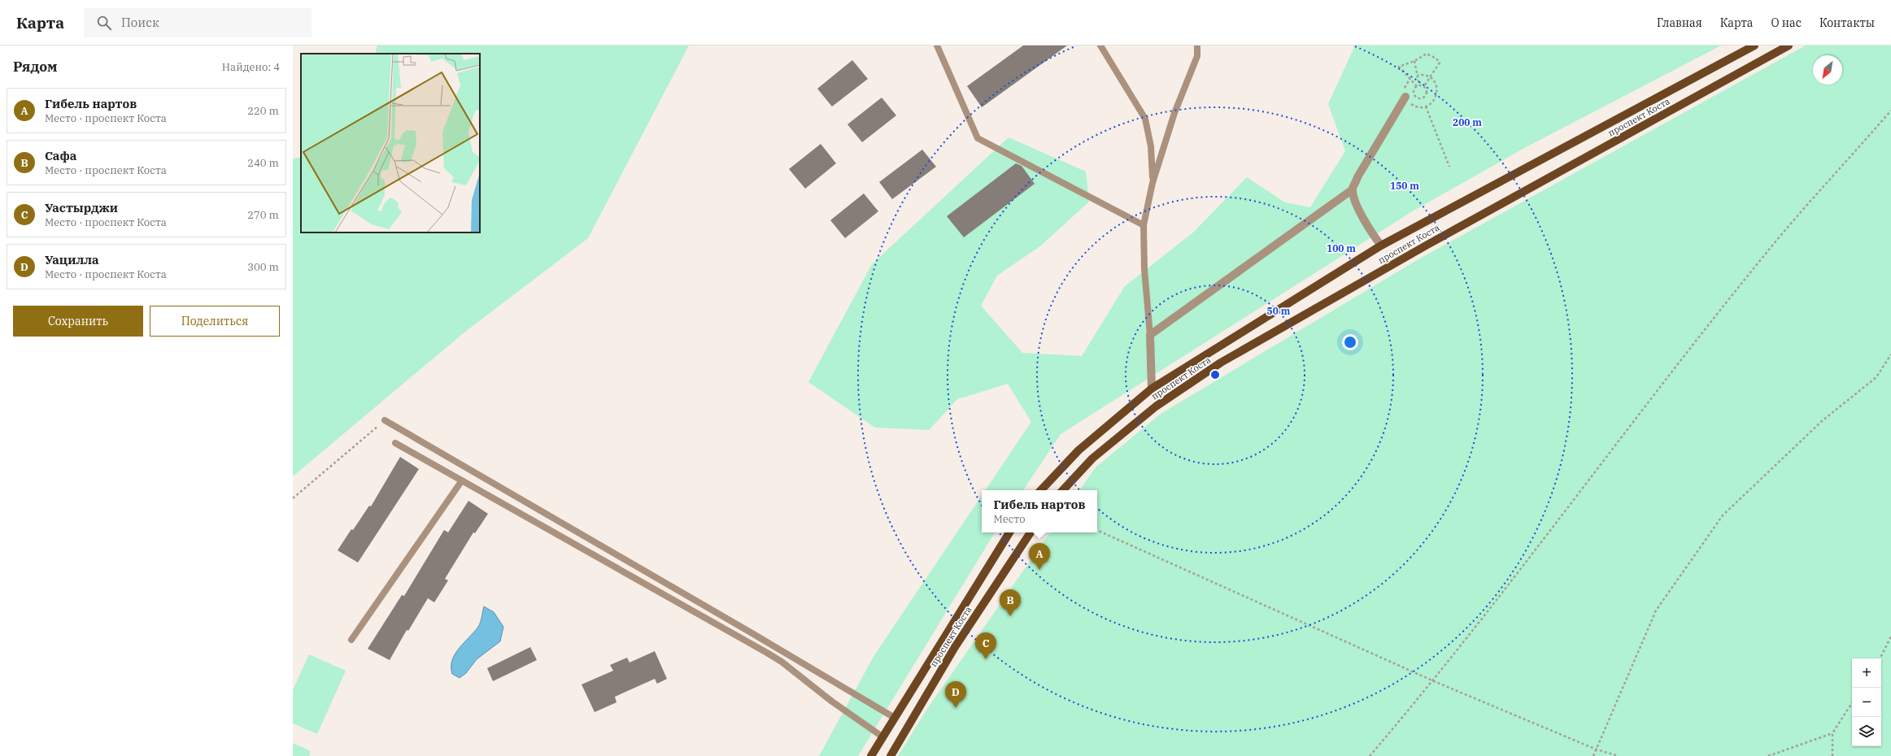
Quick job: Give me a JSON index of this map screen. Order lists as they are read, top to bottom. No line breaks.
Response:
{"streets":{"main road":["проспект Коста"]},"north":"bottom left","page":{"header":"Карта","search":"Поиск","nav":["Главная","Карта","О нас","Контакты"],"heading":["Рядом","Найдено: 4"],"list":[{"mark":"A","name":"Гибель нартов","note":"Место · проспект Коста","value":"220 m"},{"mark":"B","name":"Сафа","note":"Место · проспект Коста","value":"240 m"},{"mark":"C","name":"Уастырджи","note":"Место · проспект Коста","value":"270 m"},{"mark":"D","name":"Уацилла","note":"Место · проспект Коста","value":"300 m"}],"buttons":["Сохранить","Поделиться"],"popup":["Гибель нартов","Место"],"pins":["A","B","C","D"],"map_buttons":["+","−"]},"rings":["200 m","150 m","100 m","50 m"]}
